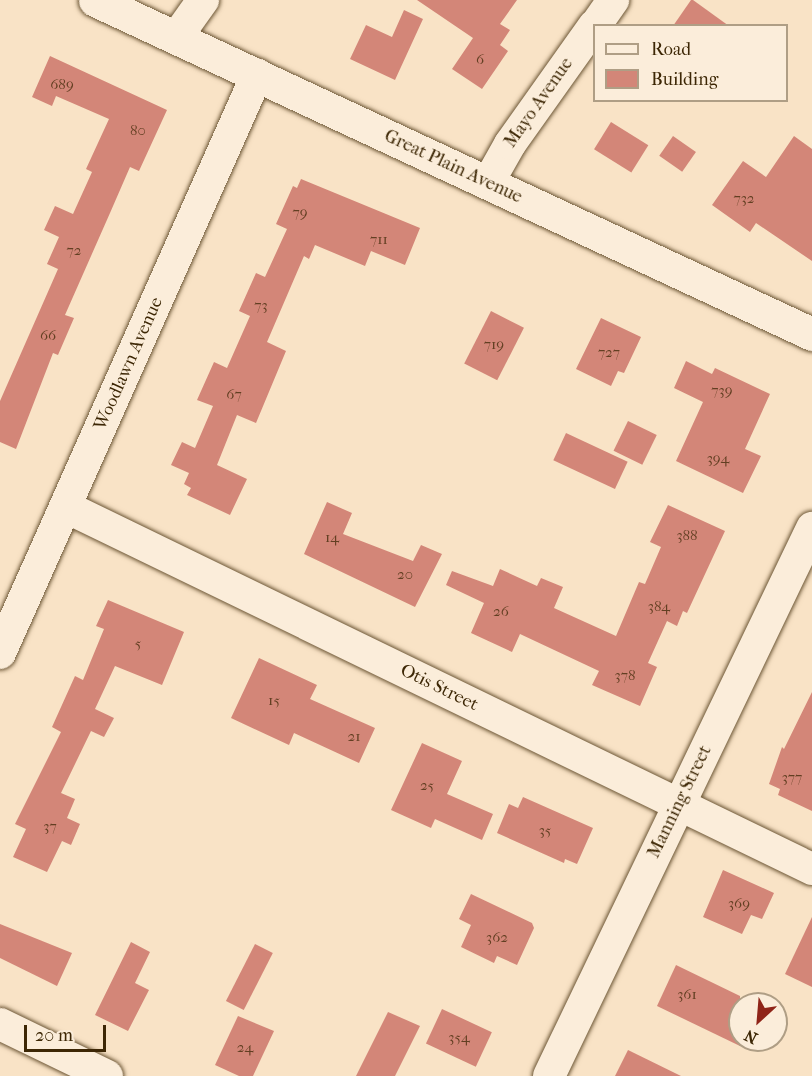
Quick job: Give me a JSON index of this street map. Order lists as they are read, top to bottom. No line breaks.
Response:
{"streets":{"main road":["Great Plain Avenue"],"street":["Mayo Avenue","Woodlawn Avenue","Otis Street","Manning Street"]},"crossings":[["Mayo Avenue","Great Plain Avenue"],["Great Plain Avenue","Woodlawn Avenue"],["Woodlawn Avenue","Otis Street"],["Otis Street","Manning Street"]],"house_numbers":["6","689","80","732","79","711","72","73","66","719","727","739","67","394","388","14","20","384","26","5","378","15","21","377","25","37","35","369","362","361","354","24"],"legend":["Road","Building"],"scale_bar":"20 m","north":"bottom left"}
